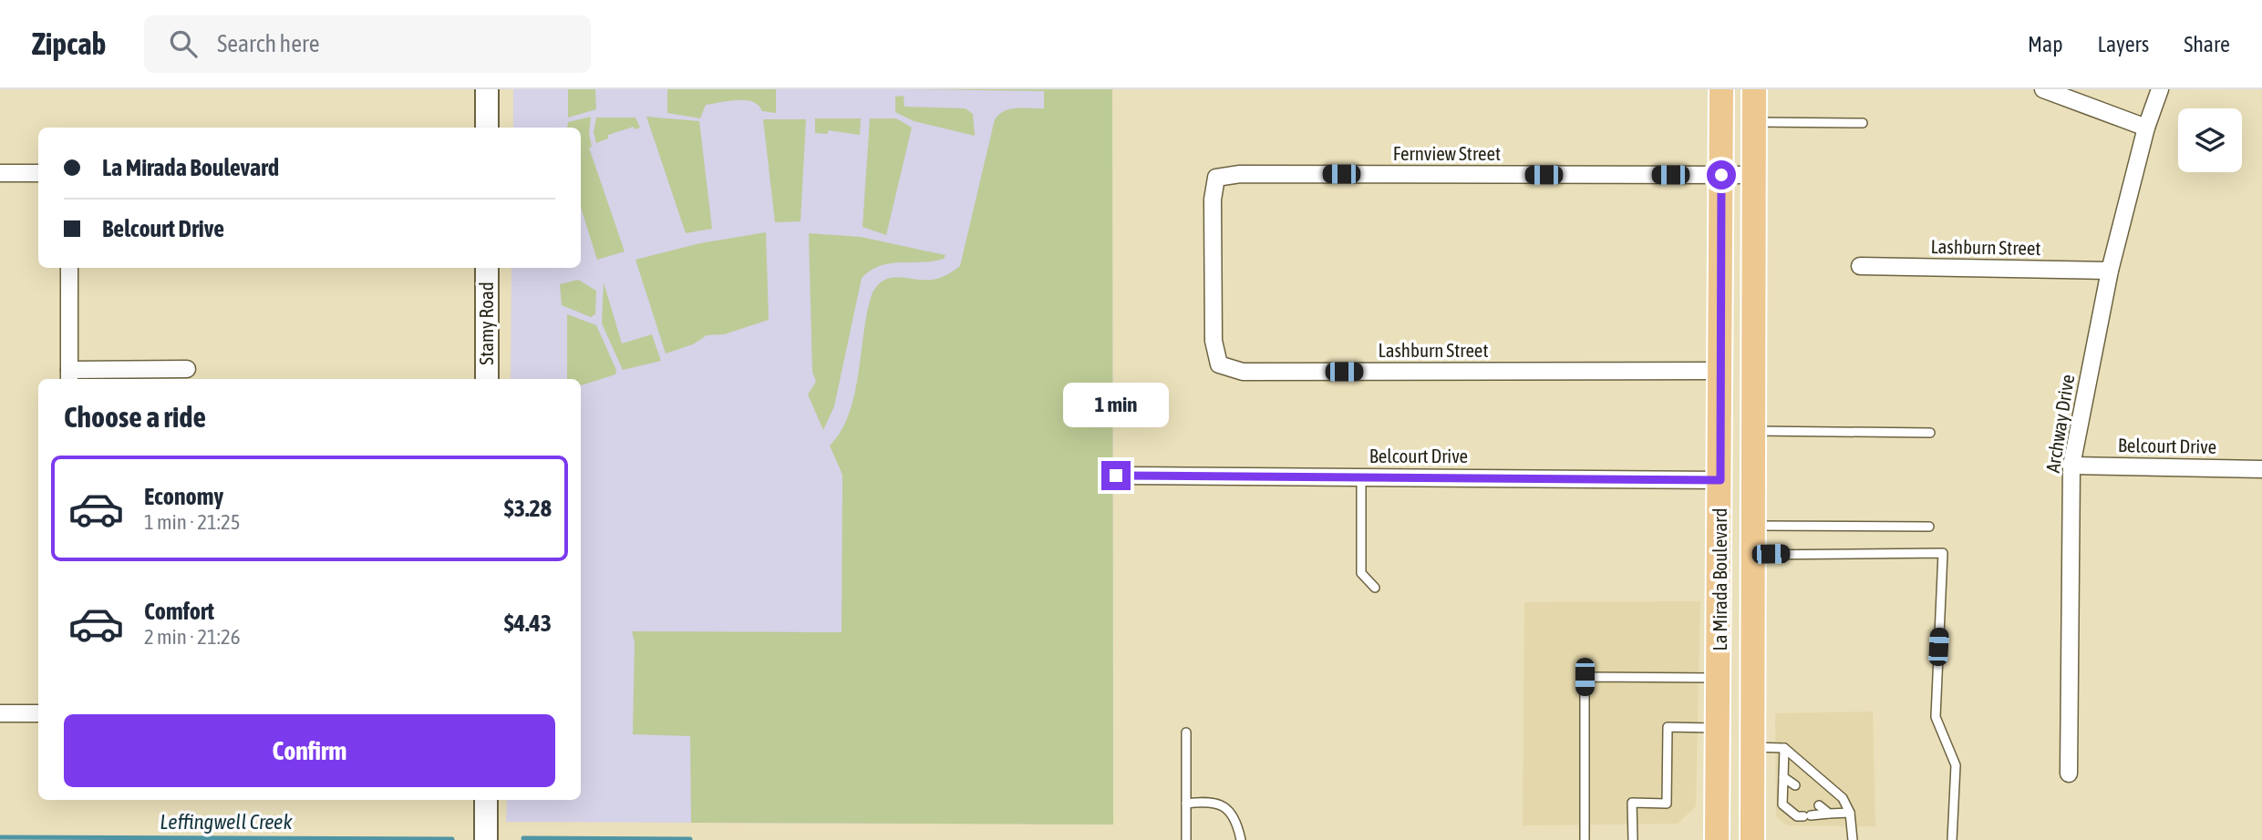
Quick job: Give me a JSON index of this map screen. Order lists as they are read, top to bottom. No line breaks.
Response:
{"streets":{"main road":["La Mirada Boulevard"],"street":["Fernview Street","Lashburn Street","Stamy Road","Archway Drive","Belcourt Drive"]},"crossings":[["Fernview Street","Lashburn Street"],["Fernview Street","La Mirada Boulevard"],["Lashburn Street","Archway Drive"],["Lashburn Street","La Mirada Boulevard"],["Archway Drive","Belcourt Drive"],["Belcourt Drive","La Mirada Boulevard"]],"water":["Leffingwell Creek"],"page":{"header":"Zipcab","search":"Search here","nav":["Map","Layers","Share"],"banner":["La Mirada Boulevard","Belcourt Drive"],"heading":"Choose a ride","bubble":"1 min","list":[{"name":"Economy","note":"1 min · 21:25","value":"$3.28"},{"name":"Comfort","note":"2 min · 21:26","value":"$4.43"}],"buttons":"Confirm"}}
